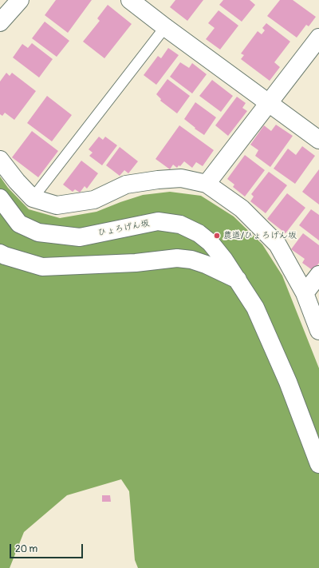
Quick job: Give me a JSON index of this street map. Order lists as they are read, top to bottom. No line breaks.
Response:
{"streets":{"street":["ひょろげん坂"]},"places":["農道/ひょろげん坂"],"scale_bar":"20 m"}
